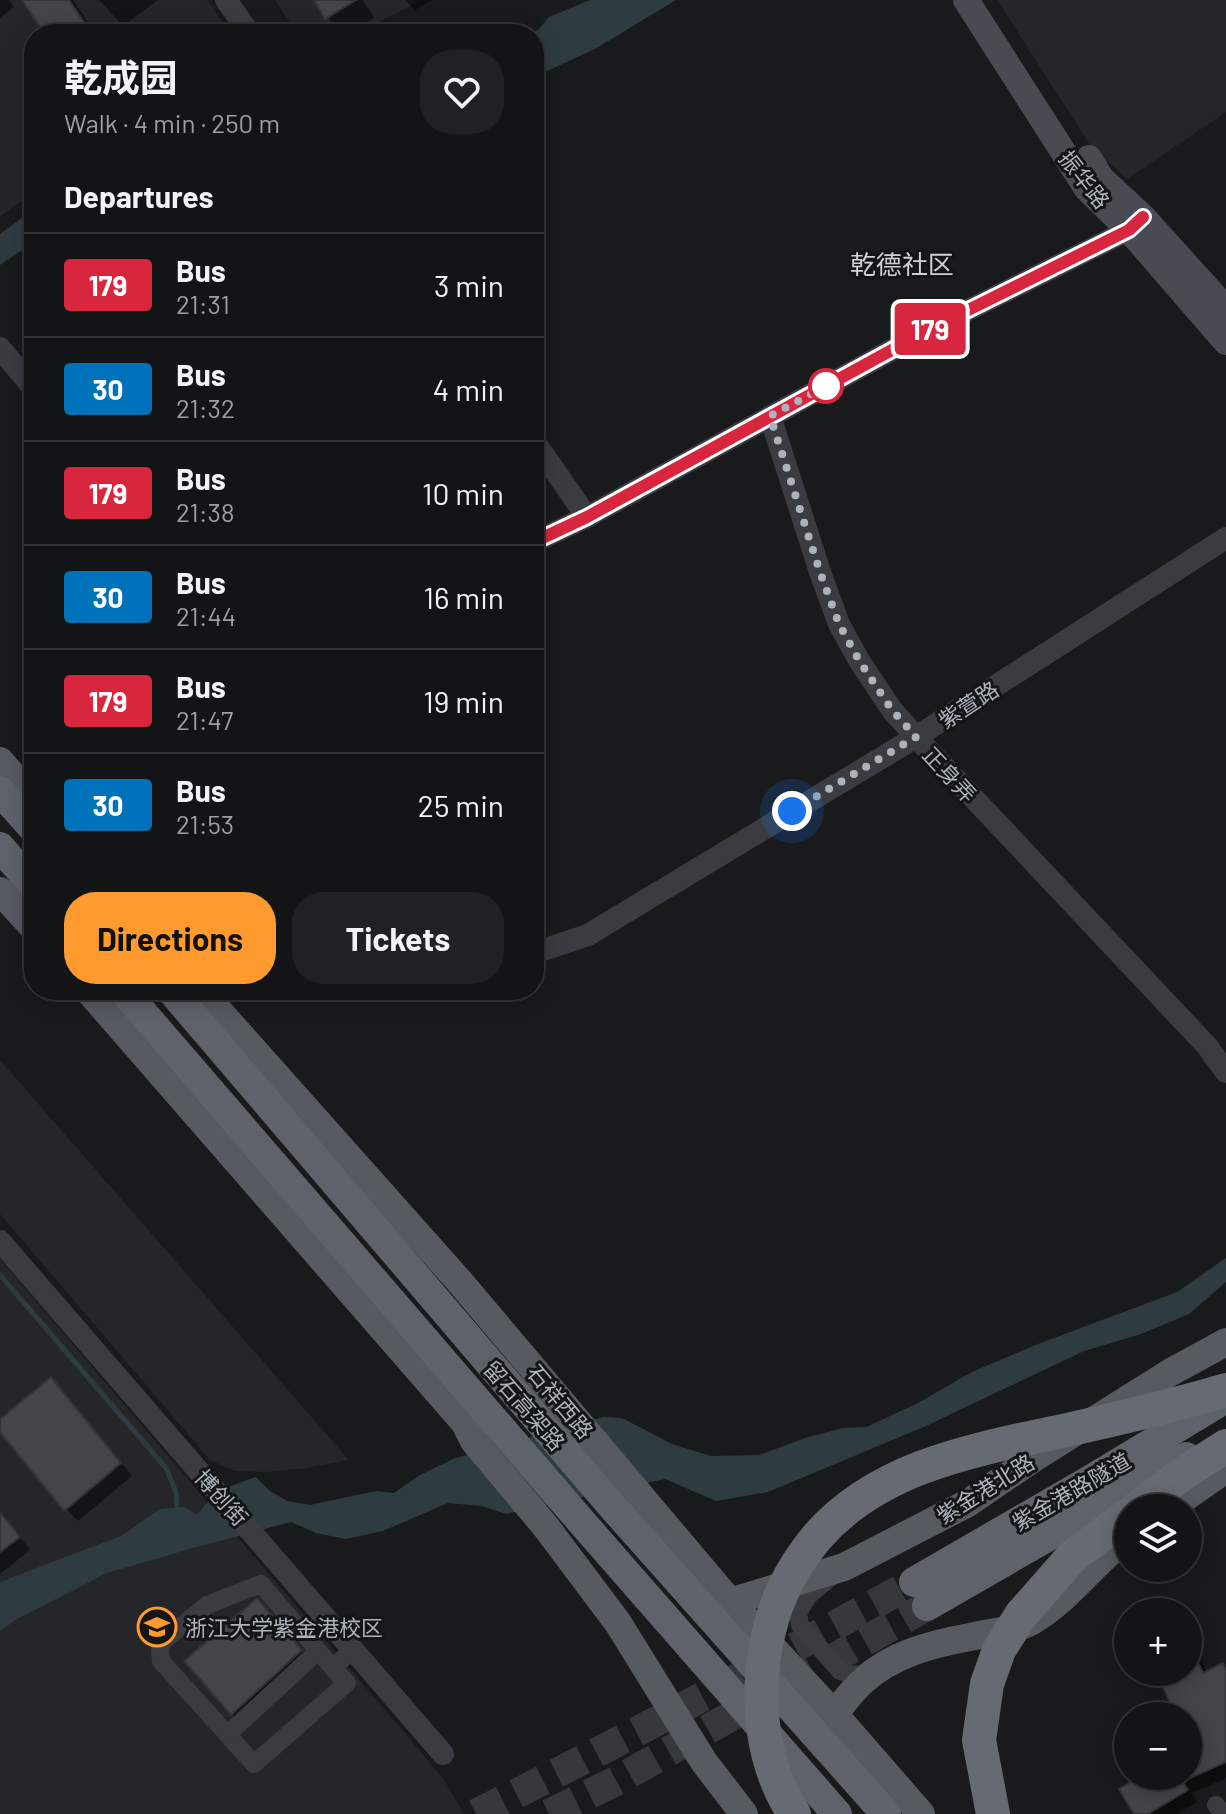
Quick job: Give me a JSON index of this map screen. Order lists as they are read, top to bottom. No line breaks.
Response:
{"streets":{"highway":["留石高架路","紫金港路隧道"],"main road":["振华路","石祥西路","紫金港北路"],"street":["紫萱路","正身弄","博创街"]},"crossings":[["紫萱路","正身弄"],["石祥西路","留石高架路"],["石祥西路","紫金港北路"]],"districts":["乾德社区"],"places":{"school or university":["浙江大学紫金港校区"]},"lines":["bus line 179"],"page":{"on_map":"179","heading":[["乾成园","Walk · 4 min · 250 m"],"Departures"],"list":[{"mark":"179","name":"Bus","note":"21:31","value":"3 min"},{"mark":"30","name":"Bus","note":"21:32","value":"4 min"},{"mark":"179","name":"Bus","note":"21:38","value":"10 min"},{"mark":"30","name":"Bus","note":"21:44","value":"16 min"},{"mark":"179","name":"Bus","note":"21:47","value":"19 min"},{"mark":"30","name":"Bus","note":"21:53","value":"25 min"}],"buttons":["Directions","Tickets"],"map_buttons":["+","−"]}}
